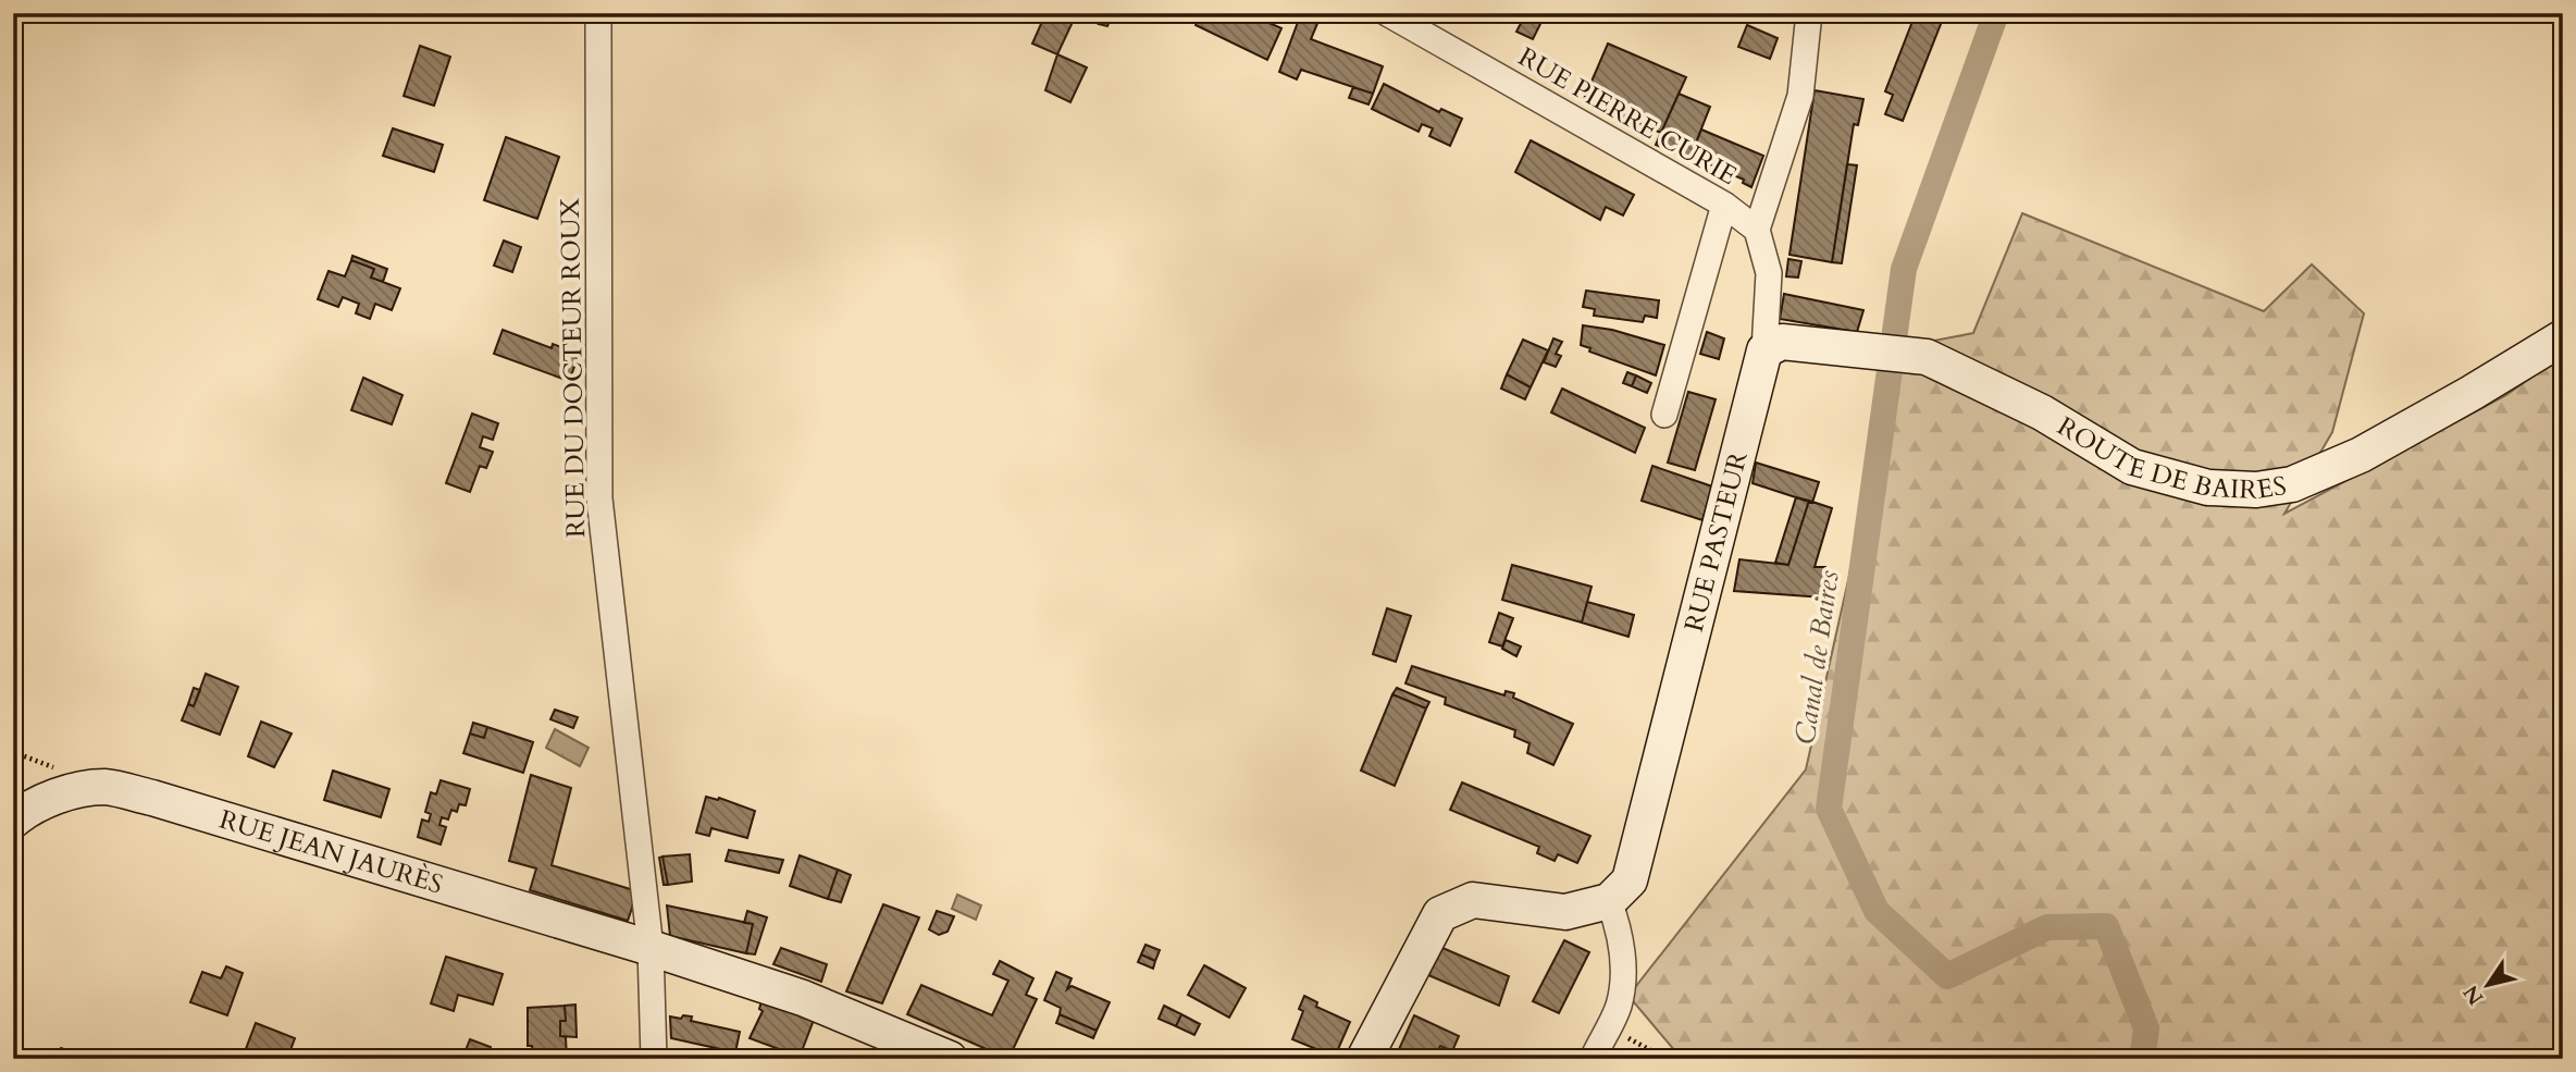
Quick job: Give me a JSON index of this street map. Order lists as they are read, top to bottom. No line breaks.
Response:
{"streets":{"street":["RUE PIERRE CURIE","RUE DU DOCTEUR ROUX","ROUTE DE BAIRES","RUE PASTEUR","RUE JEAN JAURÈS"]},"crossings":[["RUE PIERRE CURIE","RUE PASTEUR"],["RUE DU DOCTEUR ROUX","RUE JEAN JAURÈS"],["ROUTE DE BAIRES","RUE PASTEUR"]],"water":["Canal de Baires"],"north":"bottom left"}
